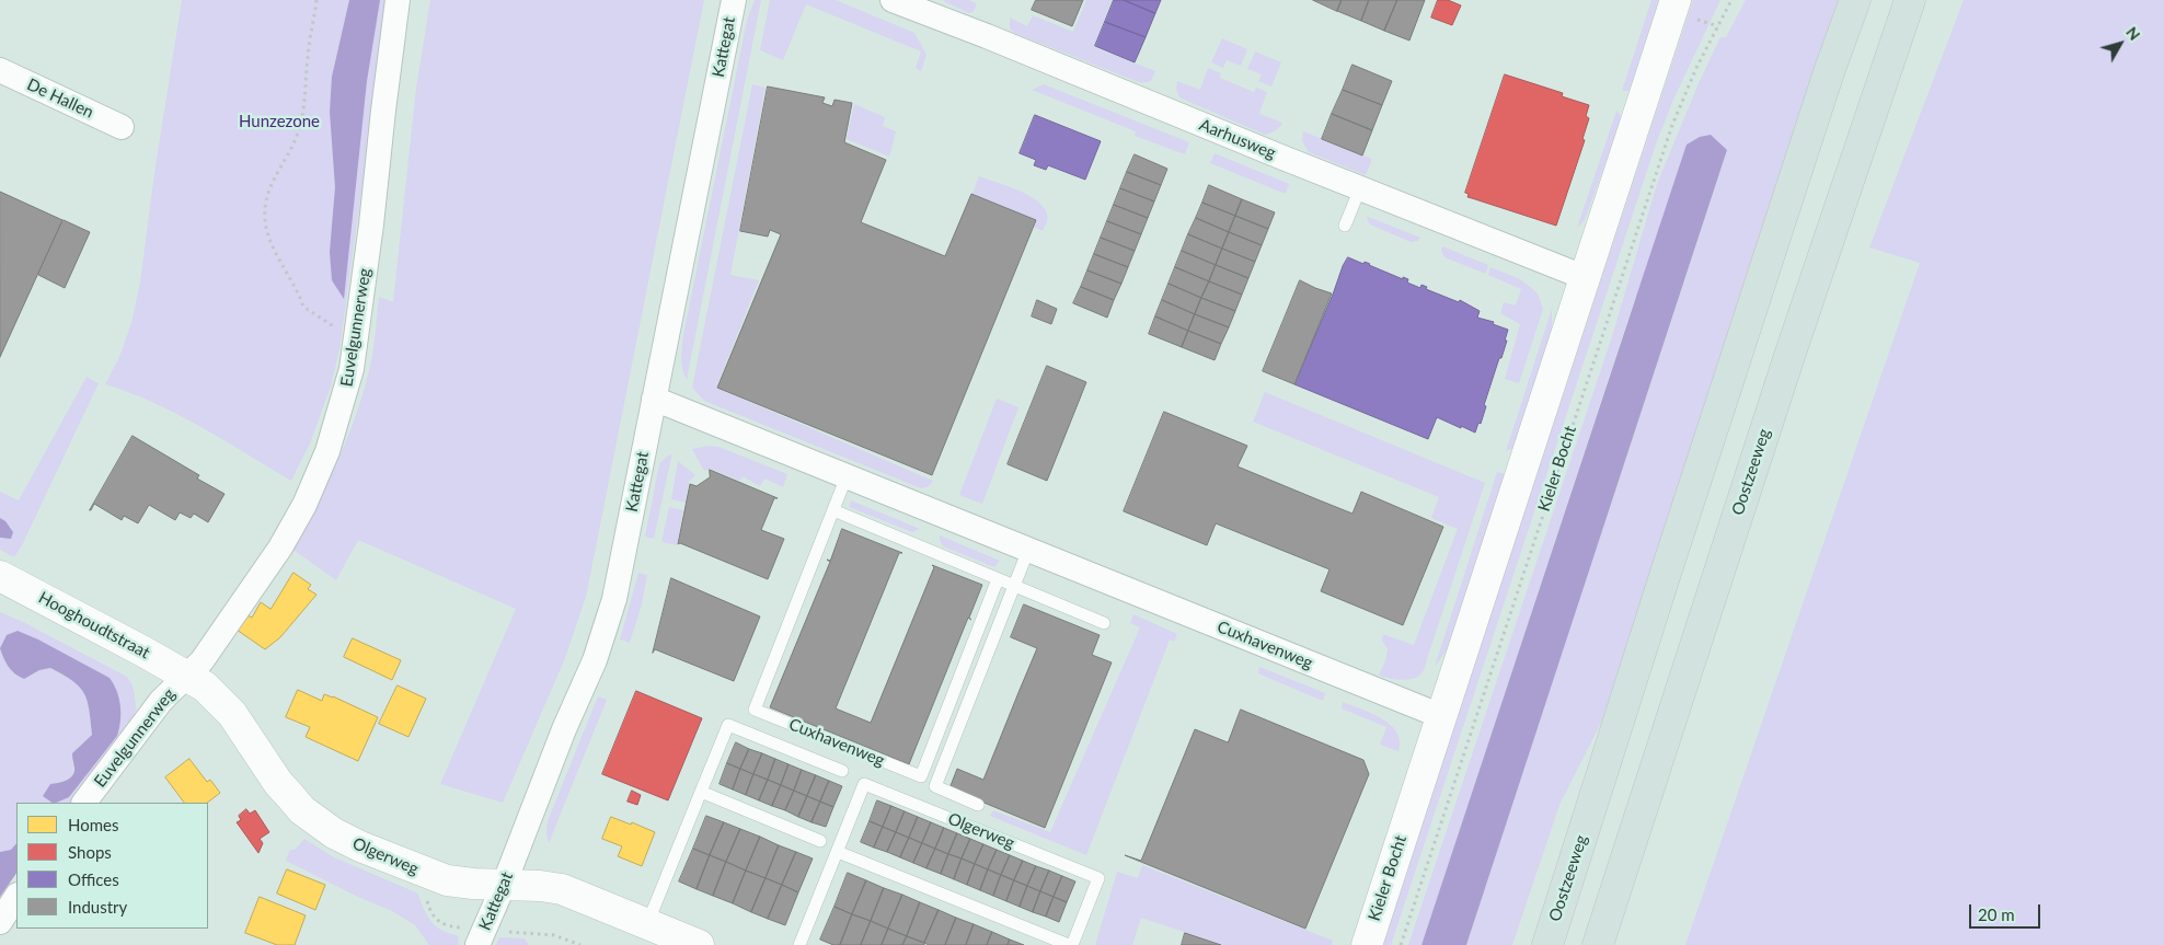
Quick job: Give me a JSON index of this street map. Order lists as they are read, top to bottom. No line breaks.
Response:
{"streets":{"highway":["Oostzeeweg"],"street":["Kattegat","De Hallen","Aarhusweg","Euvelgunnerweg","Kieler Bocht","Hooghoudtstraat","Cuxhavenweg","Olgerweg"]},"crossings":[["Kattegat","Cuxhavenweg"],["Kattegat","Olgerweg"],["Aarhusweg","Kieler Bocht"],["Euvelgunnerweg","Hooghoudtstraat"],["Euvelgunnerweg","Olgerweg"],["Kieler Bocht","Cuxhavenweg"],["Hooghoudtstraat","Olgerweg"]],"parks":["Hunzezone"],"legend":["Homes","Shops","Offices","Industry"],"scale_bar":"20 m","north":"top right"}
